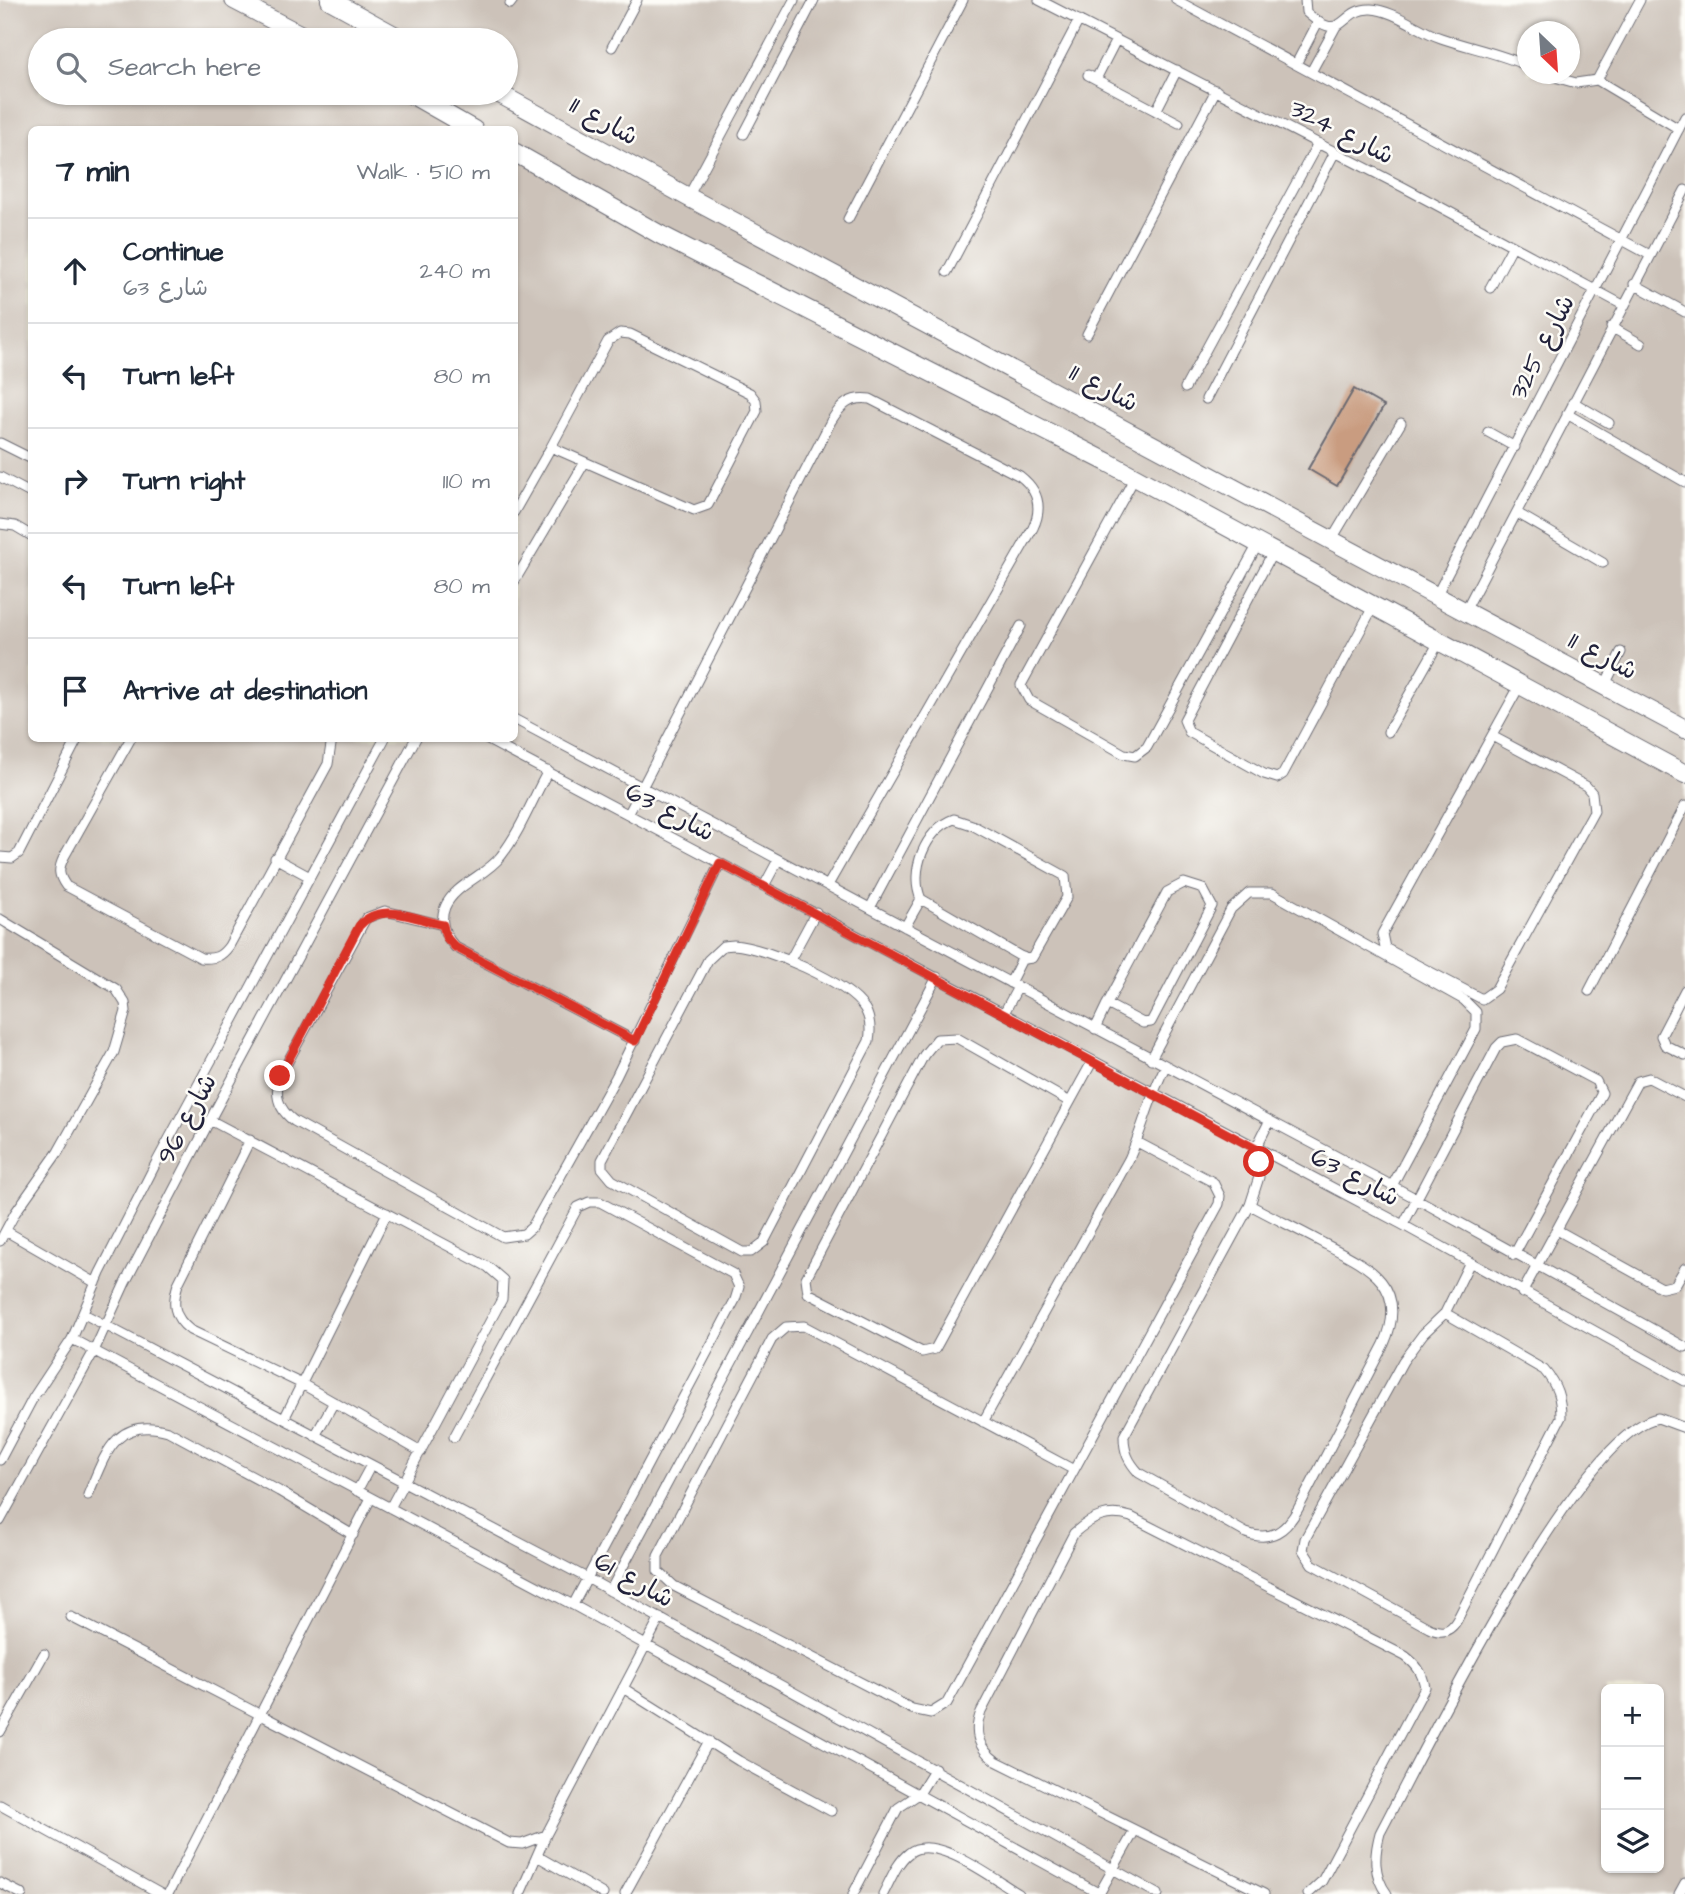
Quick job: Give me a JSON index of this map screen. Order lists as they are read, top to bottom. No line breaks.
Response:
{"streets":{"street":["شارع 11"],"lane":["شارع 324","شارع 325","شارع 63","شارع 96","شارع 61"]},"crossings":[["شارع 11","شارع 325"],["شارع 324","شارع 325"],["شارع 96","شارع 61"]],"north":"bottom right","page":{"search":"Search here","heading":["7 min","Walk · 510 m"],"list":[["Continue","شارع 63","240 m"],["Turn left","80 m"],["Turn right","110 m"],["Turn left","80 m"],"Arrive at destination"],"map_buttons":["+","−"]}}
